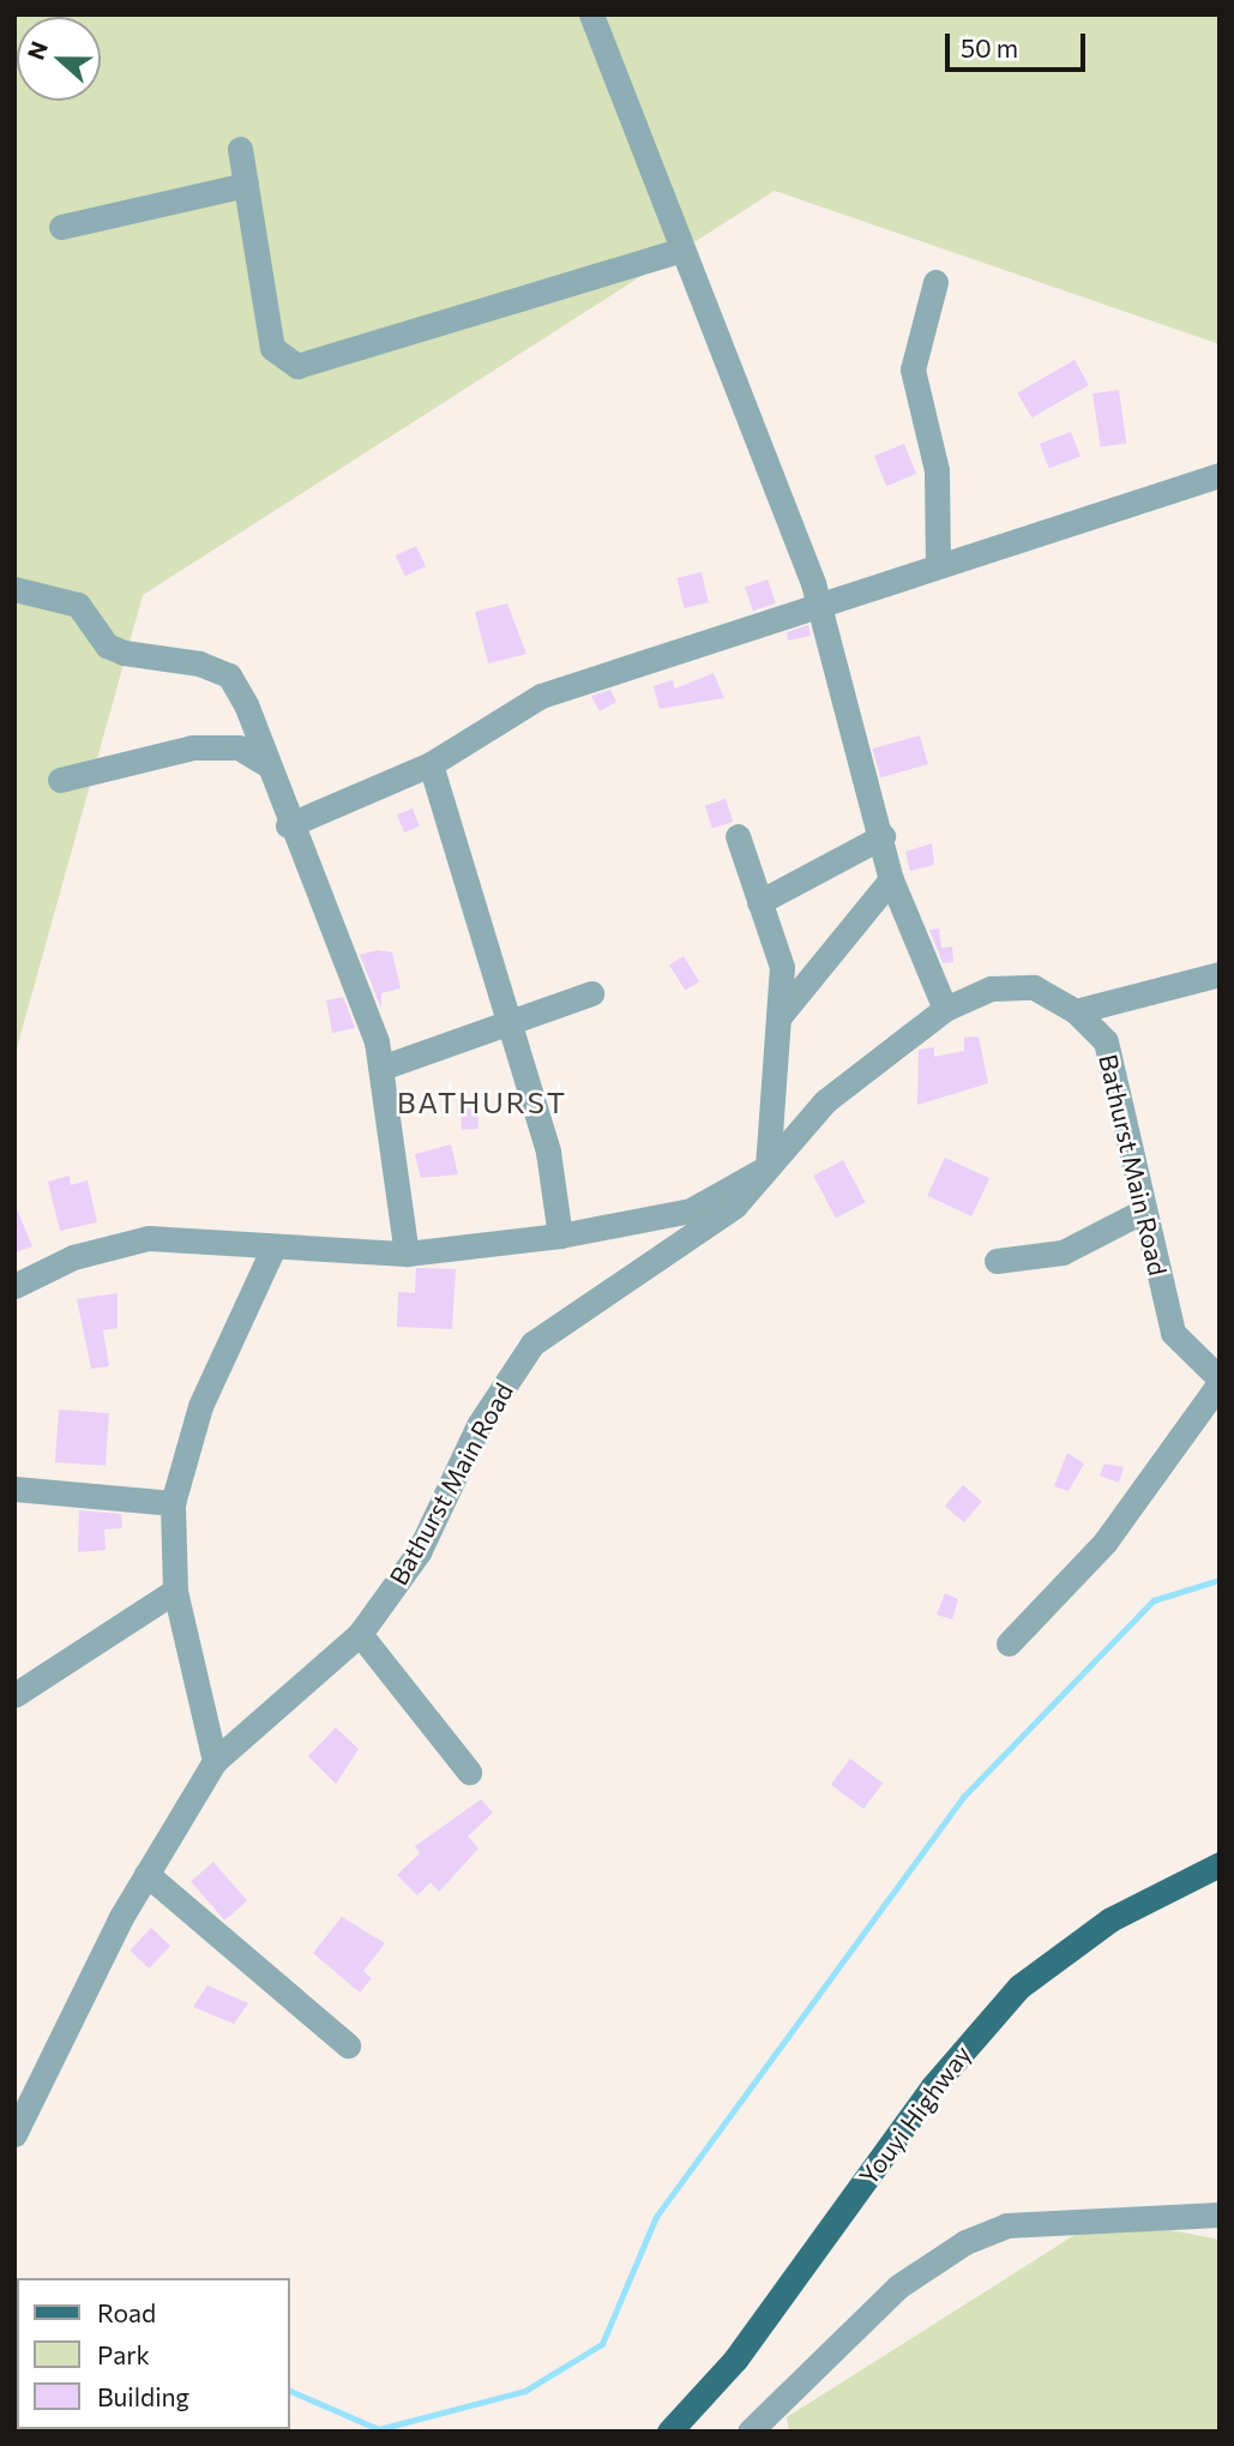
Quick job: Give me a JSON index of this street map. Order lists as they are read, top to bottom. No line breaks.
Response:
{"streets":{"main road":["Youyi Highway"],"street":["Bathurst Main Road"]},"districts":["BATHURST"],"legend":["Road","Park","Building"],"scale_bar":"50 m","north":"left"}
